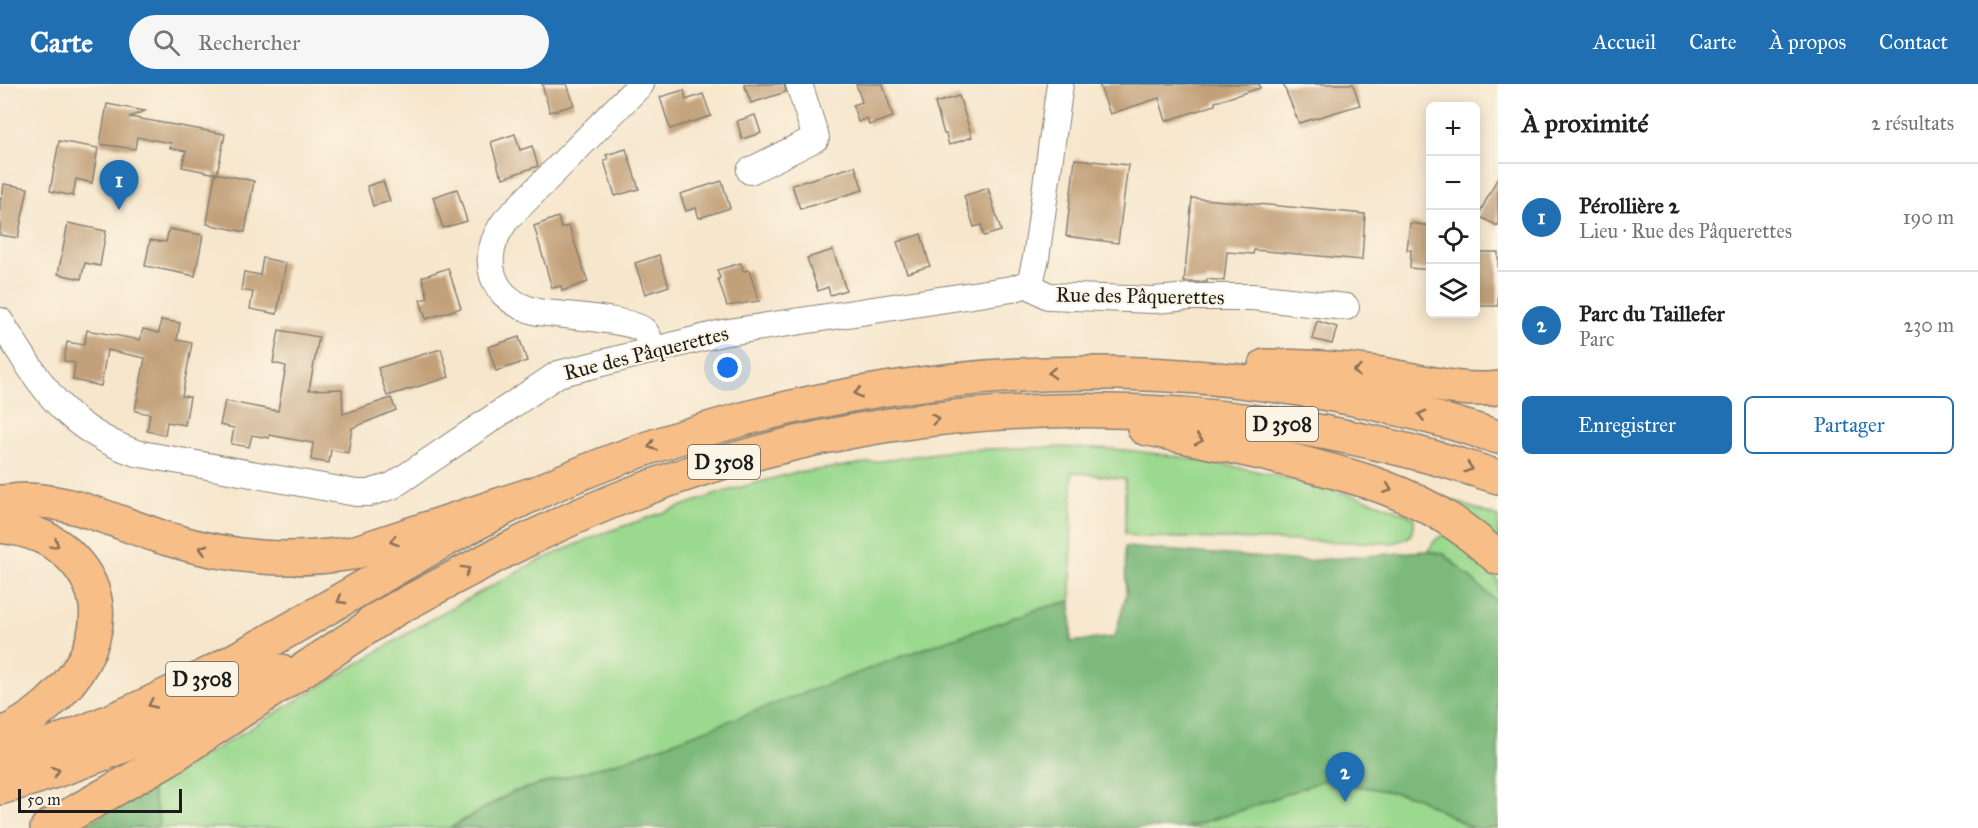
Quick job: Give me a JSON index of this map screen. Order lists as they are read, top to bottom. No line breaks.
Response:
{"streets":{"highway":["D 3508"],"street":["Rue des Pâquerettes"]},"scale_bar":"50 m","page":{"header":"Carte","search":"Rechercher","nav":["Accueil","Carte","À propos","Contact"],"heading":["À proximité","2 résultats"],"map_buttons":["+","−"],"pins":["1","2"],"list":[{"mark":"1","name":"Pérollière 2","note":"Lieu · Rue des Pâquerettes","value":"190 m"},{"mark":"2","name":"Parc du Taillefer","note":"Parc","value":"230 m"}],"buttons":["Enregistrer","Partager"],"scale":"50 m"}}
